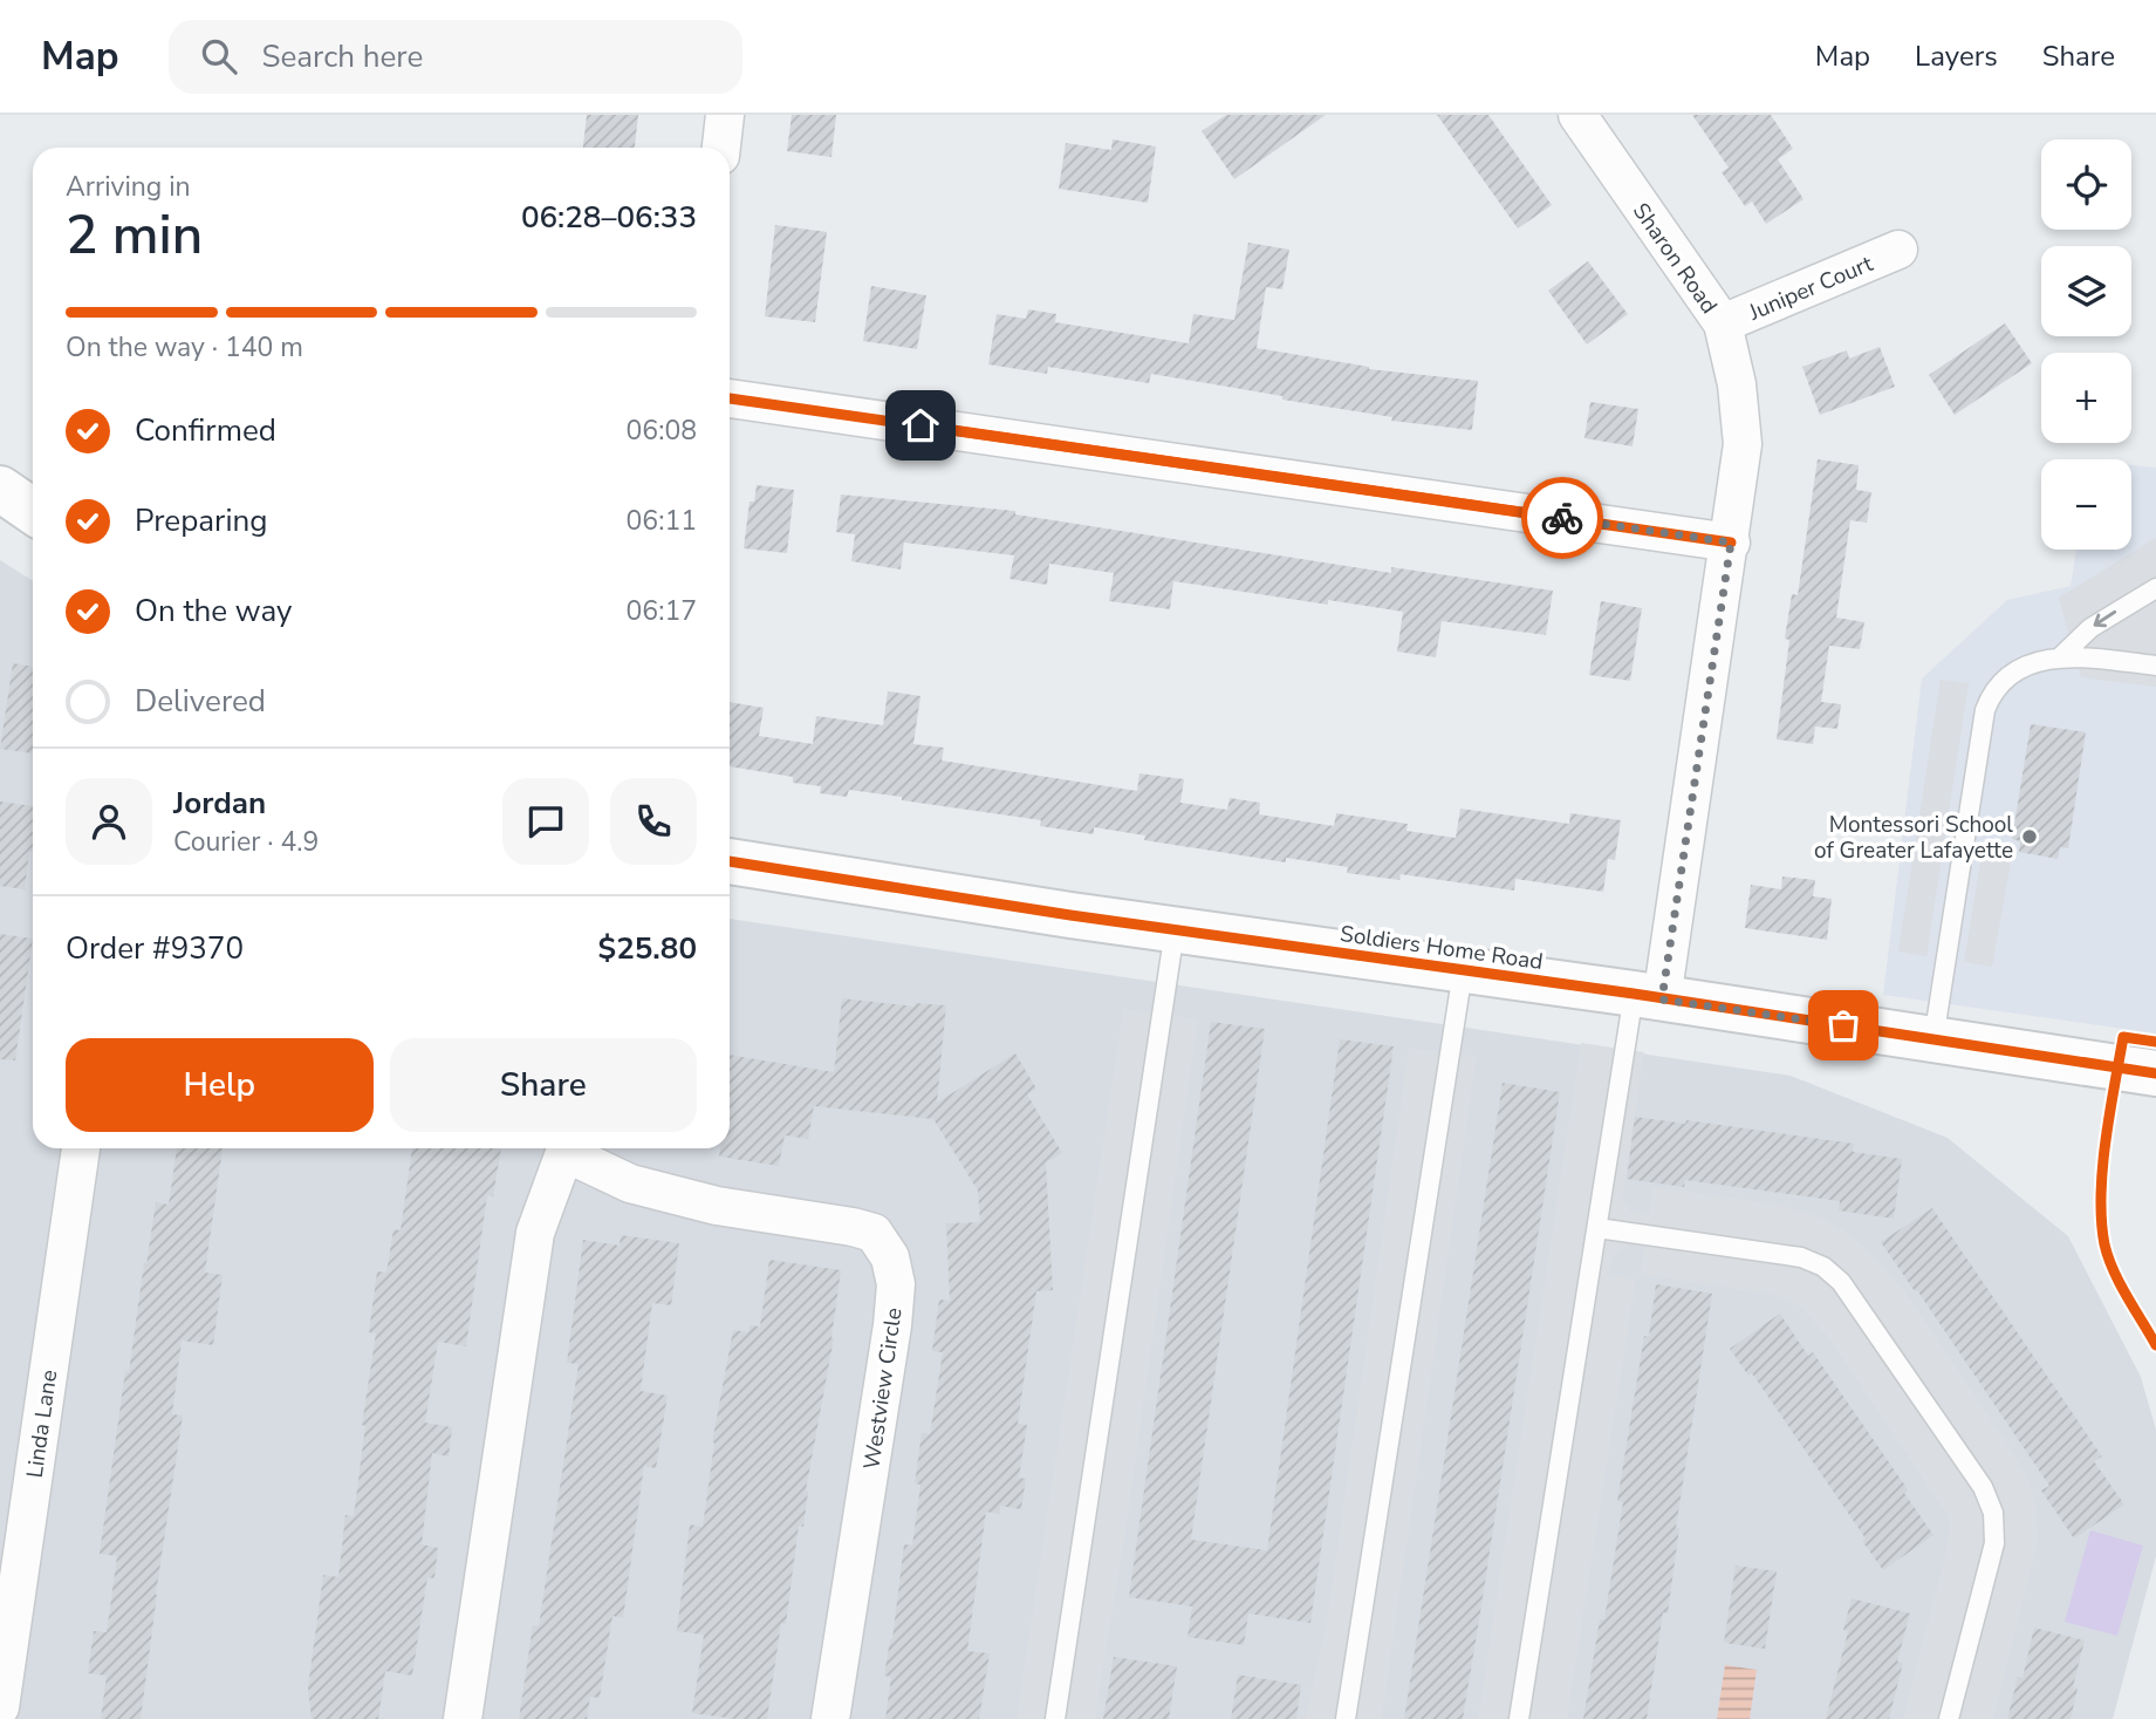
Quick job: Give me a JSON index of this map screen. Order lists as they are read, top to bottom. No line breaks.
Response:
{"streets":{"street":["Sharon Road","Juniper Court","Soldiers Home Road","Westview Circle","Linda Lane"]},"crossings":[["Sharon Road","Juniper Court"],["Sharon Road","Soldiers Home Road"]],"places":["Montessori School of Greater Lafayette"],"page":{"header":"Map","search":"Search here","nav":["Map","Layers","Share"],"map_buttons":["+","−"],"heading":["2 min","Arriving in","06:28–06:33"],"panel":["Jordan","Courier · 4.9","Order #9370","$25.80"],"bar":"On the way · 140 m","list":[["Confirmed","06:08"],["Preparing","06:11"],["On the way","06:17"],"Delivered"],"buttons":["Help","Share"]}}
